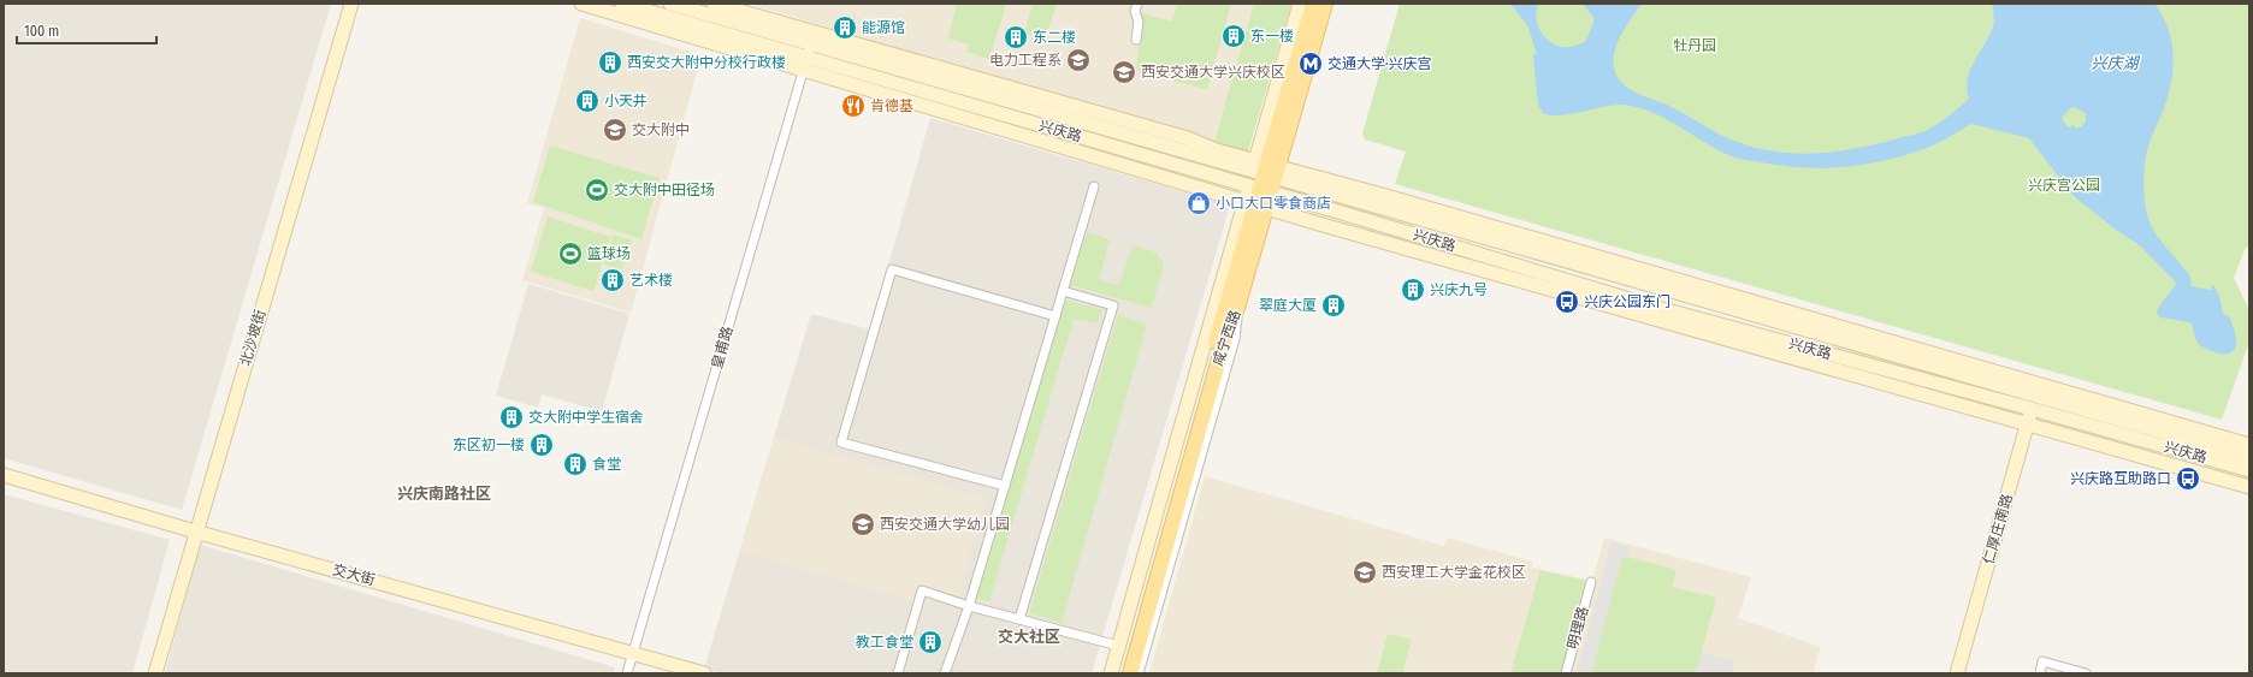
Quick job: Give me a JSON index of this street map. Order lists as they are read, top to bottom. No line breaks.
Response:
{"streets":{"main road":["咸宁西路"],"street":["兴庆路","北沙坡街","皇甫路","仁厚庄南路","交大街","明理路"]},"crossings":[["兴庆路","咸宁西路"],["兴庆路","皇甫路"],["兴庆路","仁厚庄南路"],["北沙坡街","交大街"],["皇甫路","交大街"]],"districts":["兴庆南路社区","交大社区"],"water":["兴庆湖"],"parks":["牡丹园","兴庆宫公园"],"places":{"building":["能源馆","东一楼","东二楼","西安交大附中分校行政楼","小天井","艺术楼","兴庆九号","翠庭大厦","交大附中学生宿舍","东区初一楼","食堂","教工食堂"],"school or university":["电力工程系","西安交通大学兴庆校区","交大附中","西安交通大学幼儿园","西安理工大学金花校区"],"metro station":["交通大学·兴庆宫"],"restaurant":["肯德基"],"sports":["交大附中田径场","篮球场"],"shop":["小口大口零食商店"],"bus stop":["兴庆公园东门","兴庆路互助路口"]},"scale_bar":"100 m"}
